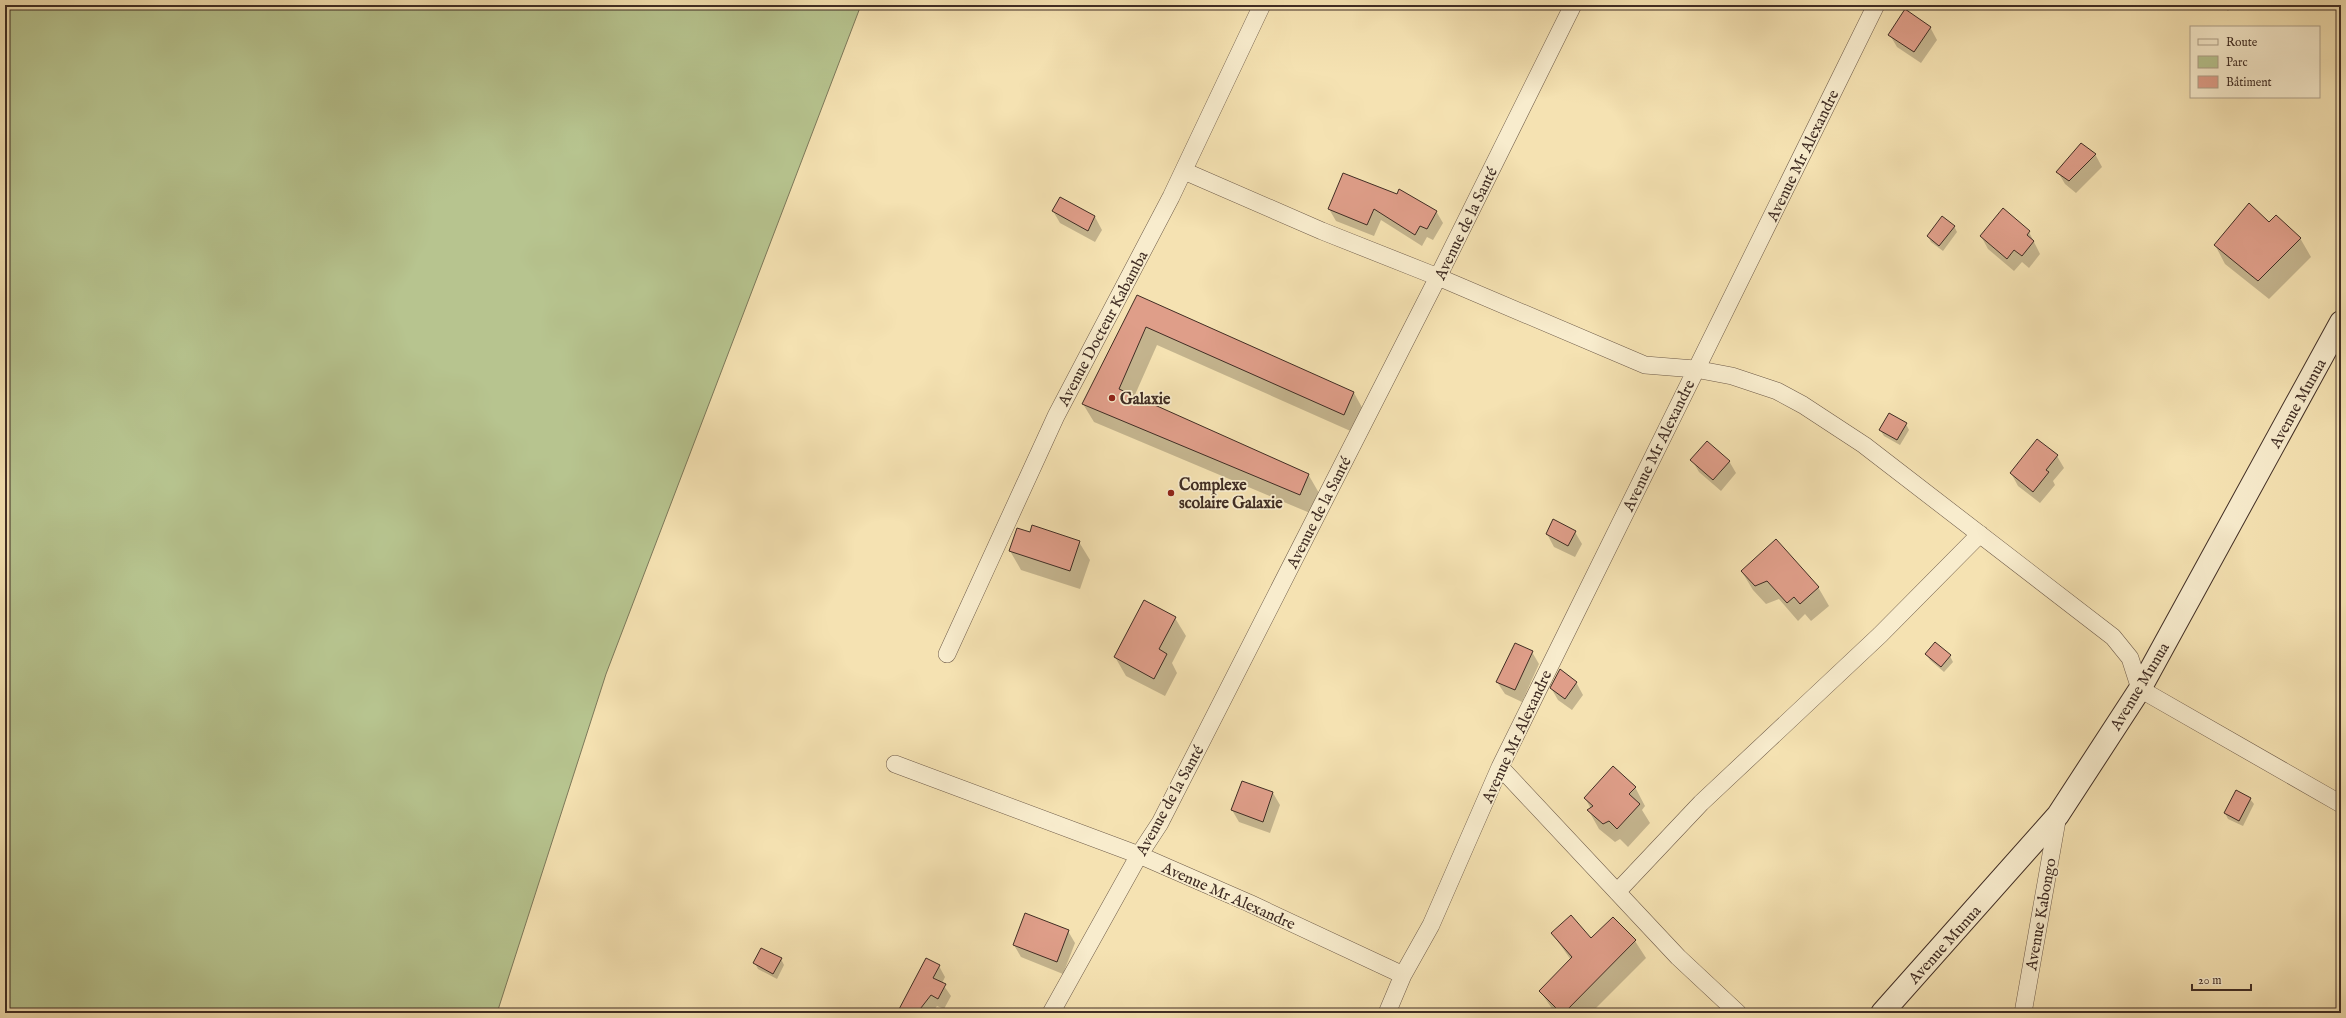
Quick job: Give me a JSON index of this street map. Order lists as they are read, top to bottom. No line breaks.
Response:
{"streets":{"main road":["Avenue Munua"],"street":["Avenue Mr Alexandre","Avenue de la Santé","Avenue Docteur Kabamba","Avenue Kabongo"]},"crossings":[["Avenue Mr Alexandre","Avenue de la Santé"],["Avenue Munua","Avenue Kabongo"]],"places":["Galaxie","Complexe scolaire Galaxie"],"legend":["Route","Parc","Bâtiment"],"scale_bar":"20 m"}
